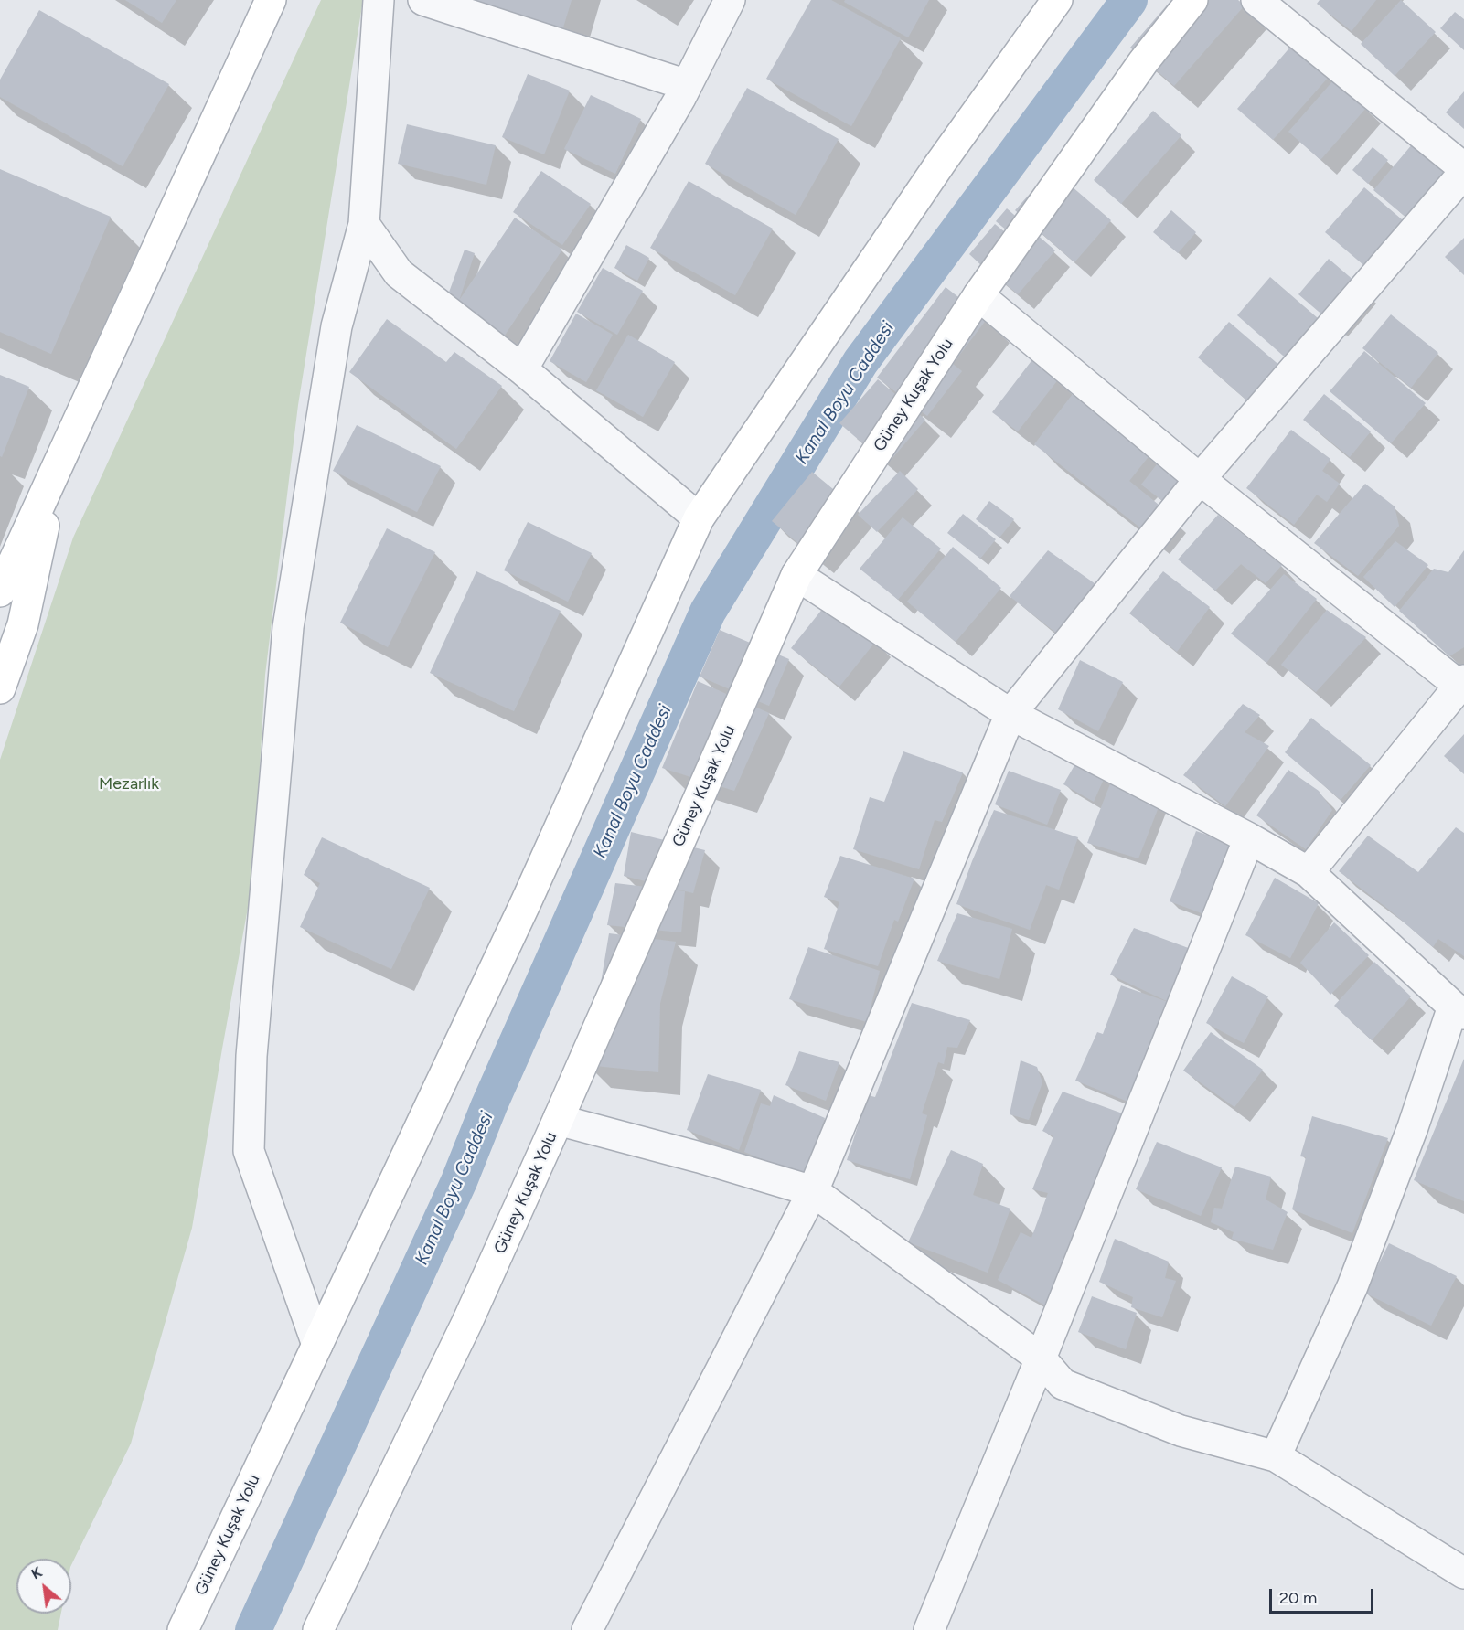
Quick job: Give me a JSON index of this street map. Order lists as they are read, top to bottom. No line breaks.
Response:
{"streets":{"main road":["Güney Kuşak Yolu"]},"water":["Kanal Boyu Caddesi"],"parks":["Mezarlık"],"scale_bar":"20 m","north":"top left"}
